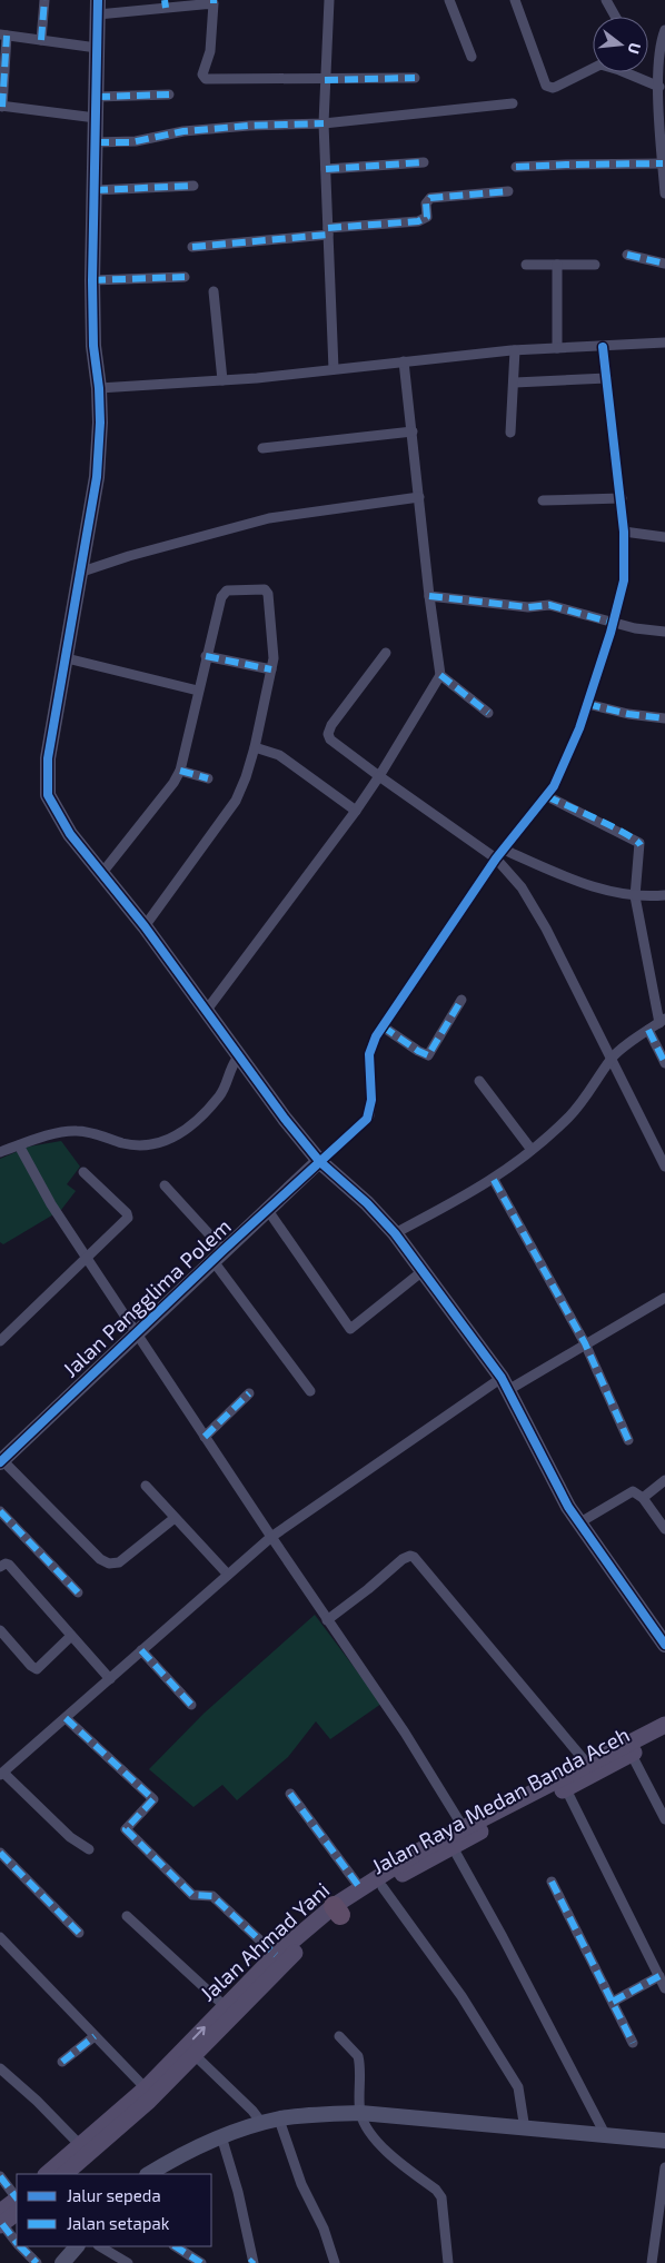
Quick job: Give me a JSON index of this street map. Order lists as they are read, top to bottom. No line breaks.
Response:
{"streets":{"main road":["Jalan Raya Medan Banda Aceh","Jalan Ahmad Yani"],"street":["Jalan Pangglima Polem"]},"crossings":[["Jalan Raya Medan Banda Aceh","Jalan Ahmad Yani"]],"legend":["Jalur sepeda","Jalan setapak"],"north":"right"}
